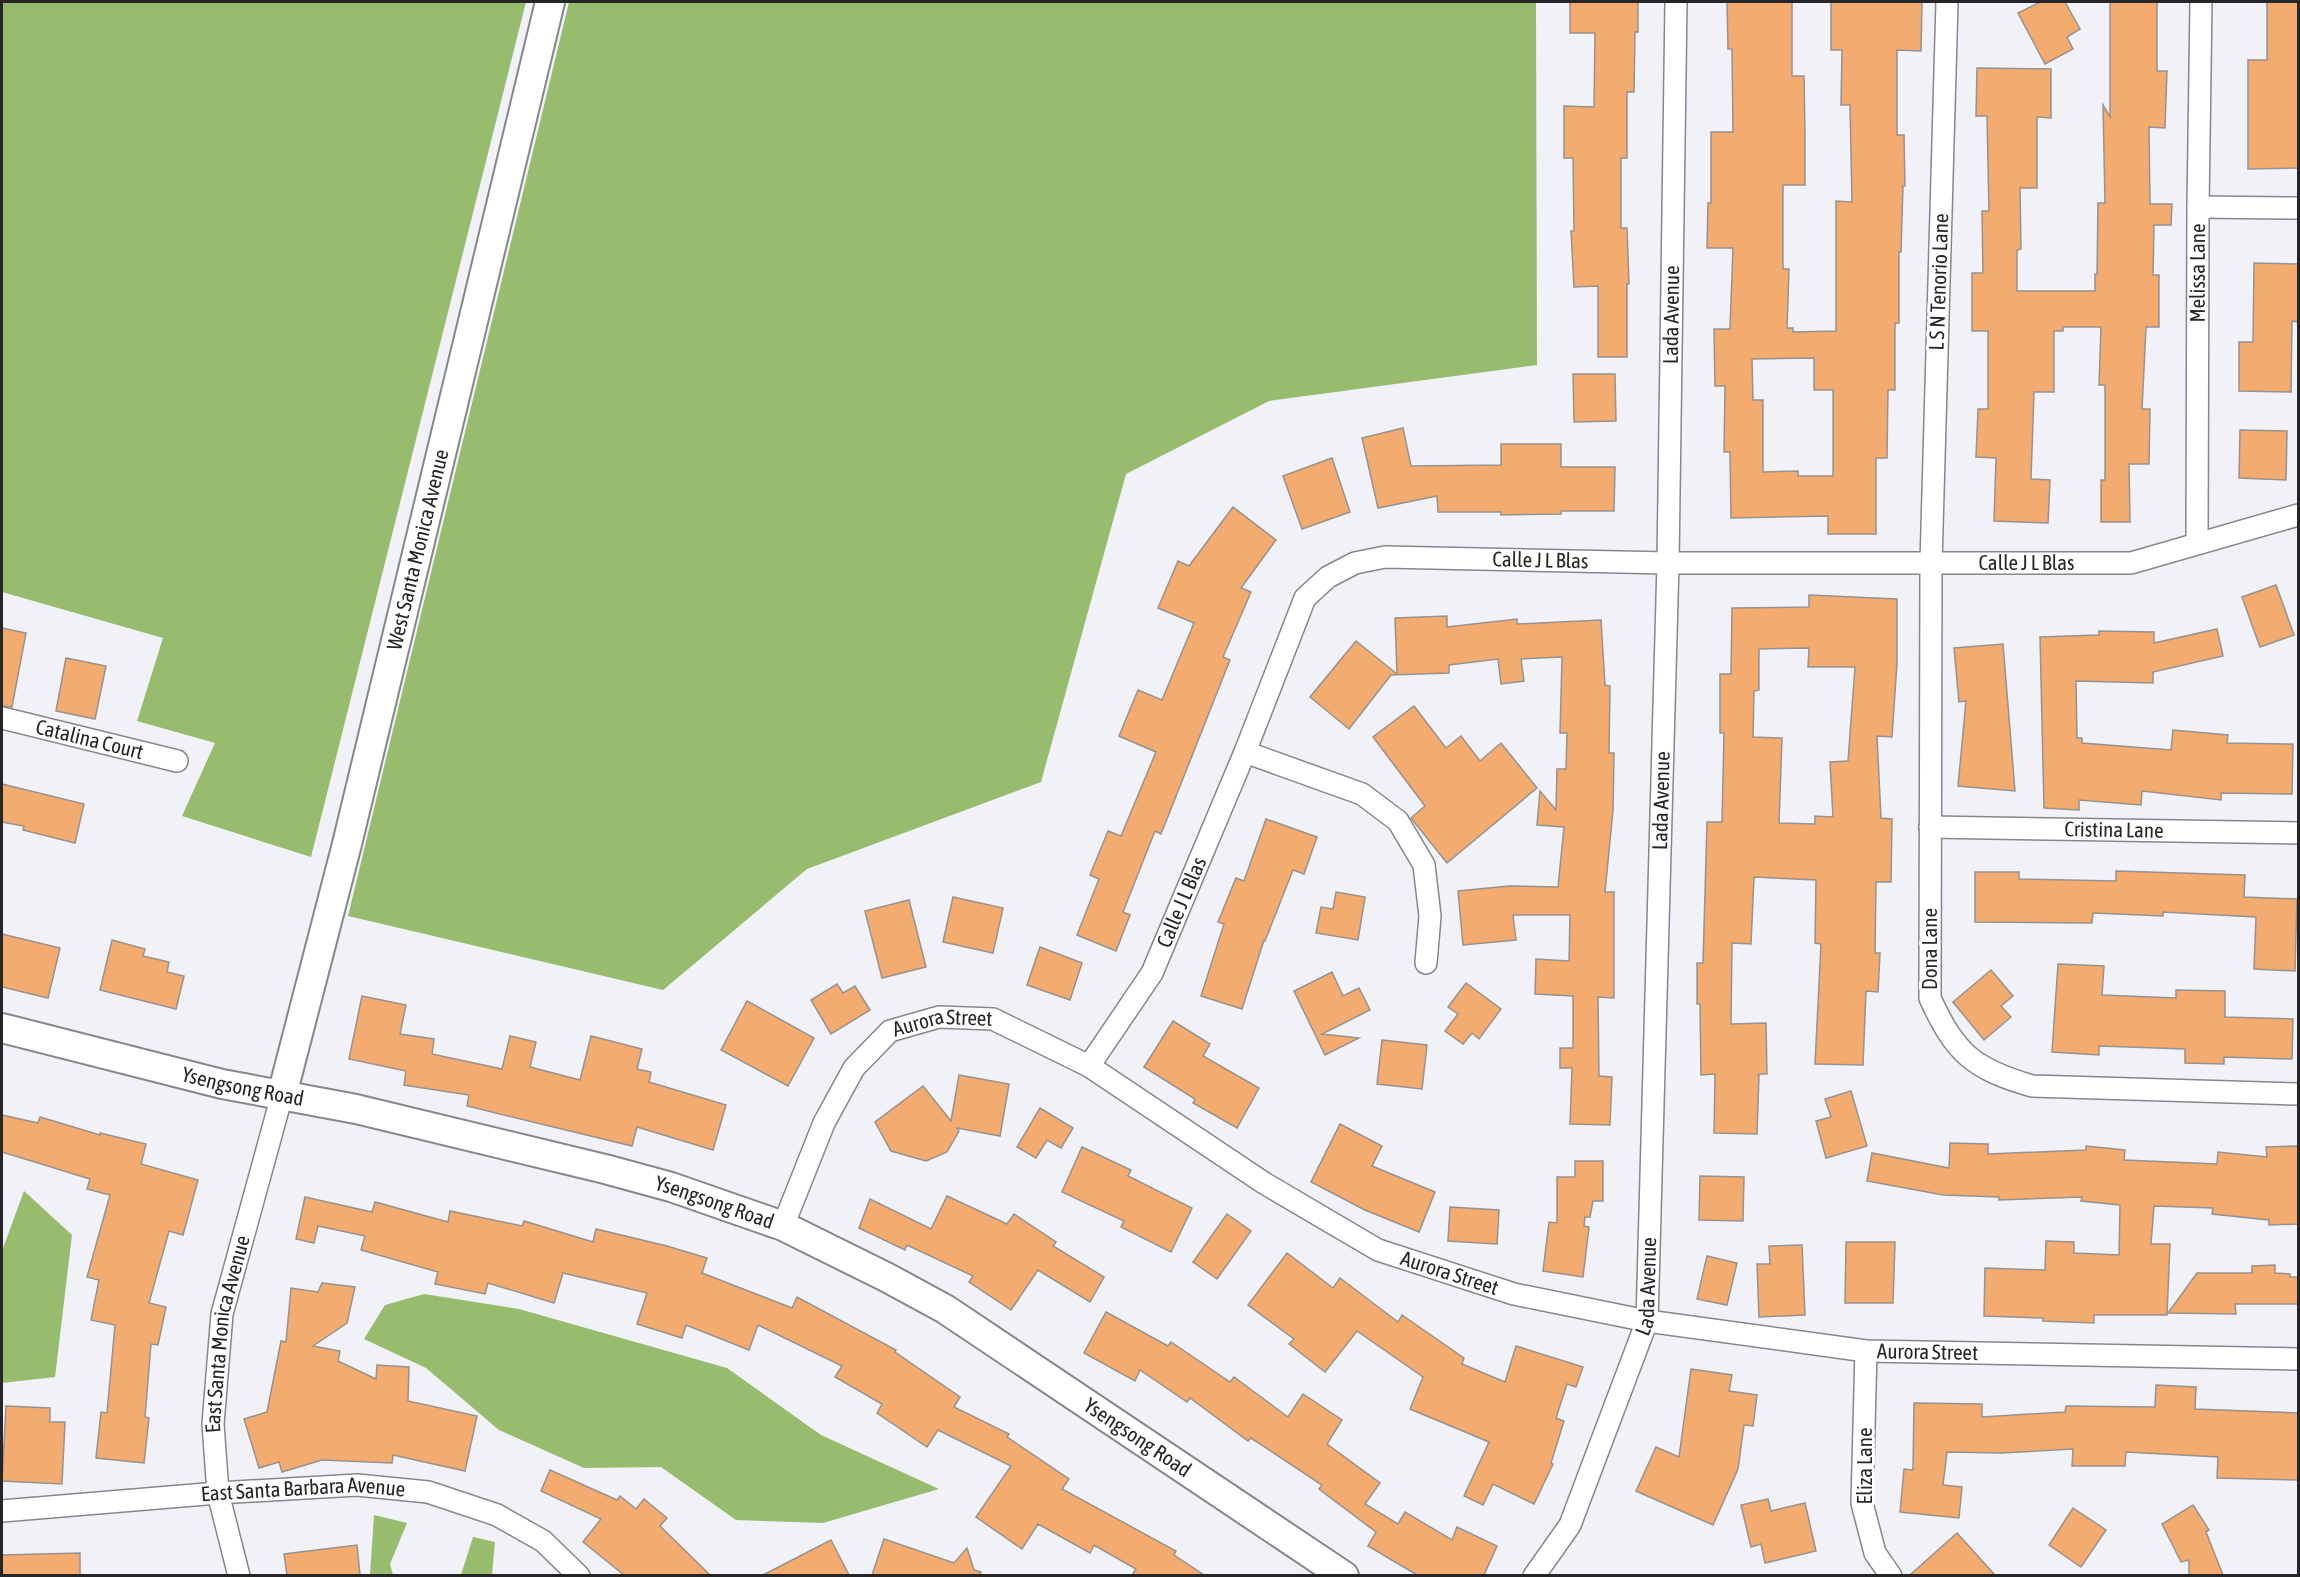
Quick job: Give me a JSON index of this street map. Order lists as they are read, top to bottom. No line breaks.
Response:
{"streets":{"main road":["West Santa Monica Avenue","Ysengsong Road"],"street":["Melissa Lane","L S N Tenorio Lane","Lada Avenue","Calle J L Blas","Catalina Court","Cristina Lane","Dona Lane","Aurora Street","East Santa Monica Avenue","Eliza Lane","East Santa Barbara Avenue"]},"crossings":[["Melissa Lane","Calle J L Blas"],["L S N Tenorio Lane","Calle J L Blas"],["L S N Tenorio Lane","Dona Lane"],["Lada Avenue","Calle J L Blas"],["Lada Avenue","Aurora Street"],["West Santa Monica Avenue","Ysengsong Road"],["West Santa Monica Avenue","East Santa Monica Avenue"],["Calle J L Blas","Dona Lane"],["Calle J L Blas","Aurora Street"],["Cristina Lane","Dona Lane"],["Aurora Street","Ysengsong Road"],["Aurora Street","Eliza Lane"],["Ysengsong Road","East Santa Monica Avenue"],["East Santa Monica Avenue","East Santa Barbara Avenue"]]}
